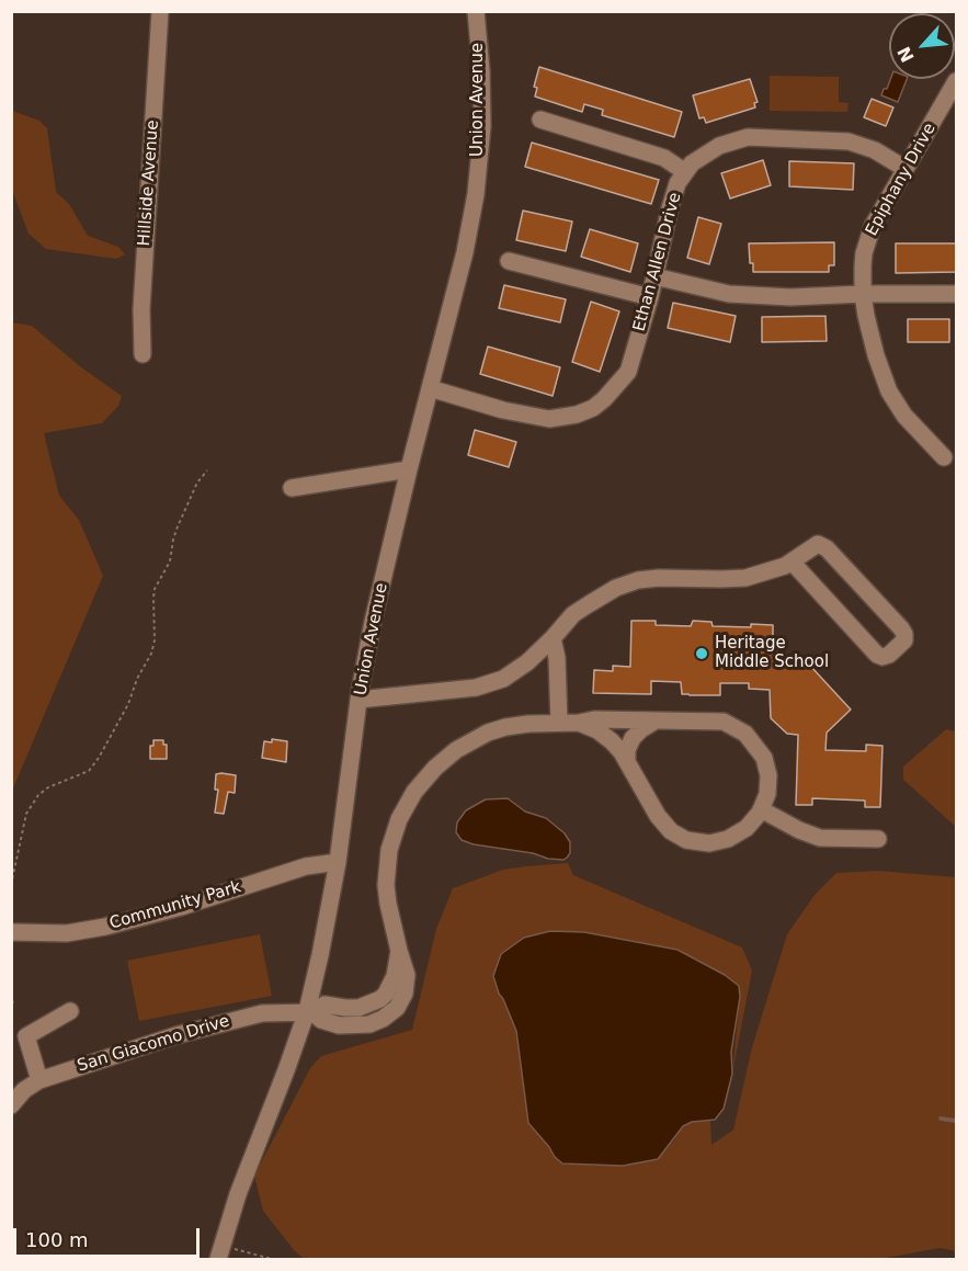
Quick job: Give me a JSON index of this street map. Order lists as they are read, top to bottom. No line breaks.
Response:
{"streets":{"street":["Union Avenue","Epiphany Drive","Hillside Avenue","Ethan Allen Drive","Community Park","San Giacomo Drive"]},"crossings":[["Union Avenue","Ethan Allen Drive"],["Union Avenue","Community Park"],["Union Avenue","San Giacomo Drive"],["Epiphany Drive","Ethan Allen Drive"]],"places":["Heritage Middle School"],"scale_bar":"100 m","north":"bottom left"}
